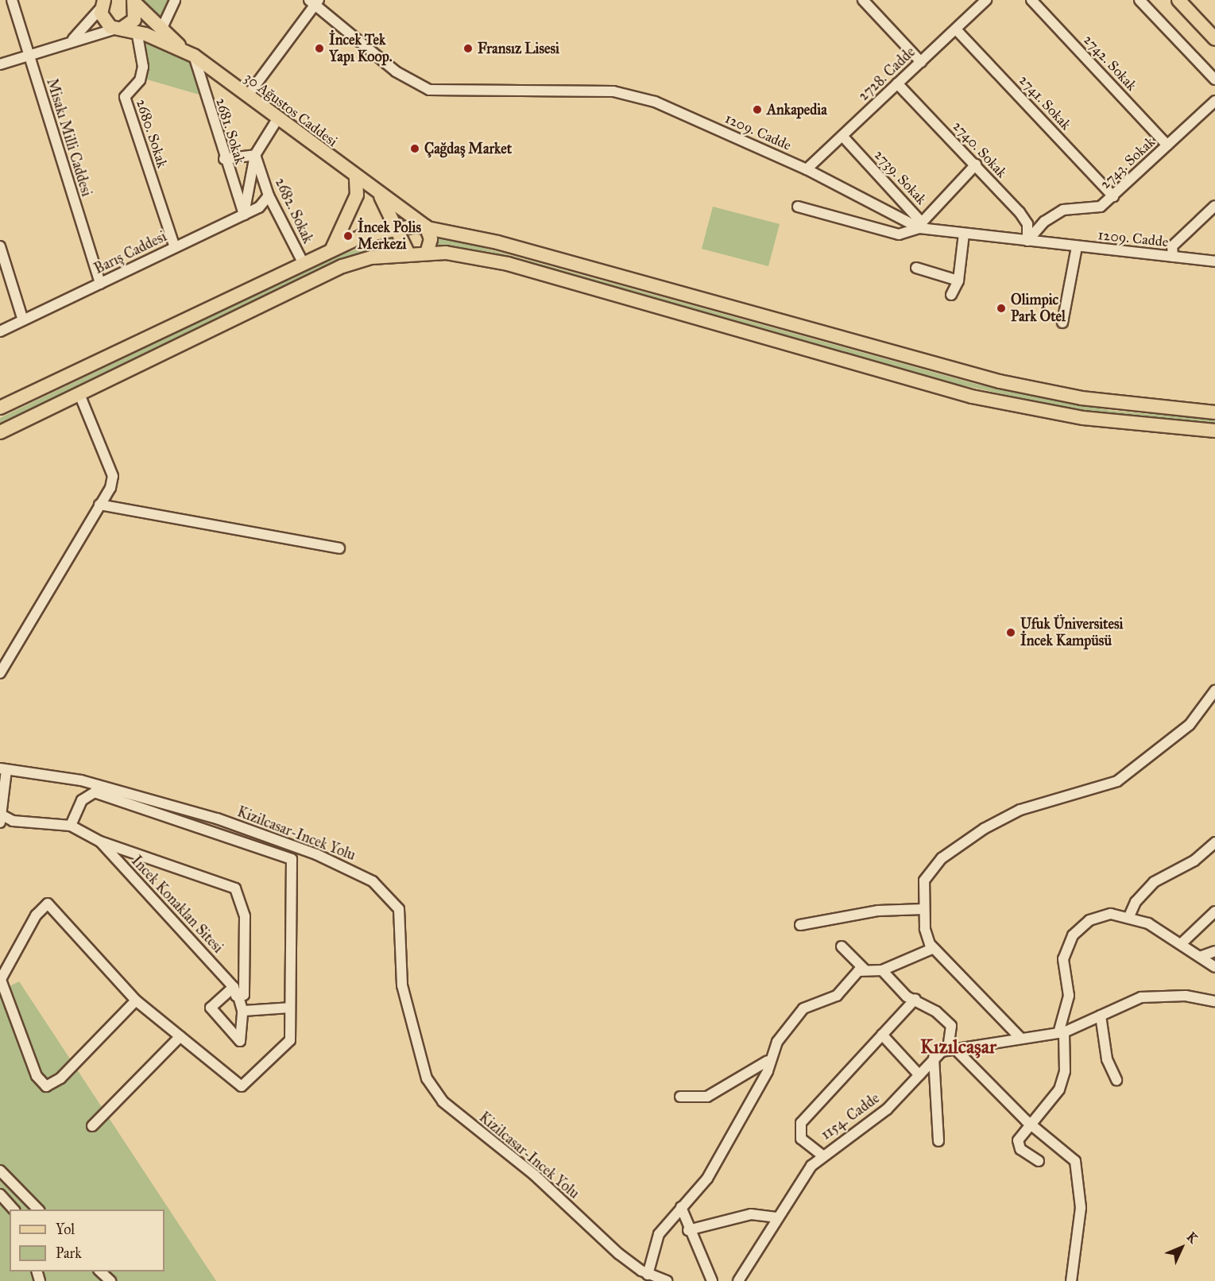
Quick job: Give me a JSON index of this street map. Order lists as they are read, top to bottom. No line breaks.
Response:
{"streets":{"main road":["30 Ağustos Caddesi"],"street":["2742. Sokak","2728. Cadde","2741. Sokak","2681. Sokak","1209. Cadde","2680. Sokak","Misakı Milli Caddesi","2740. Sokak","2743. Sokak","2739. Sokak","2682. Sokak","Barış Caddesi","Kizilcasar-Incek Yolu","Incek Konaklan Sitesi","1154. Cadde"]},"crossings":[["2742. Sokak","2743. Sokak"],["2728. Cadde","2741. Sokak"],["2728. Cadde","1209. Cadde"],["2728. Cadde","2740. Sokak"],["2728. Cadde","2739. Sokak"],["2741. Sokak","2743. Sokak"],["30 Ağustos Caddesi","2681. Sokak"],["2681. Sokak","Barış Caddesi"],["1209. Cadde","2740. Sokak"],["1209. Cadde","2743. Sokak"],["2680. Sokak","Barış Caddesi"],["Misakı Milli Caddesi","Barış Caddesi"],["2740. Sokak","2743. Sokak"],["2740. Sokak","2739. Sokak"],["2682. Sokak","Barış Caddesi"]],"districts":["Kızılcaşar"],"places":["İncek Tek Yapı Koop.","Fransız Lisesi","Ankapedia","Çağdaş Market","İncek Polis Merkezi","Olimpic Park Otel","Ufuk Üniversitesi İncek Kampüsü"],"legend":["Yol","Park"],"north":"top right"}
